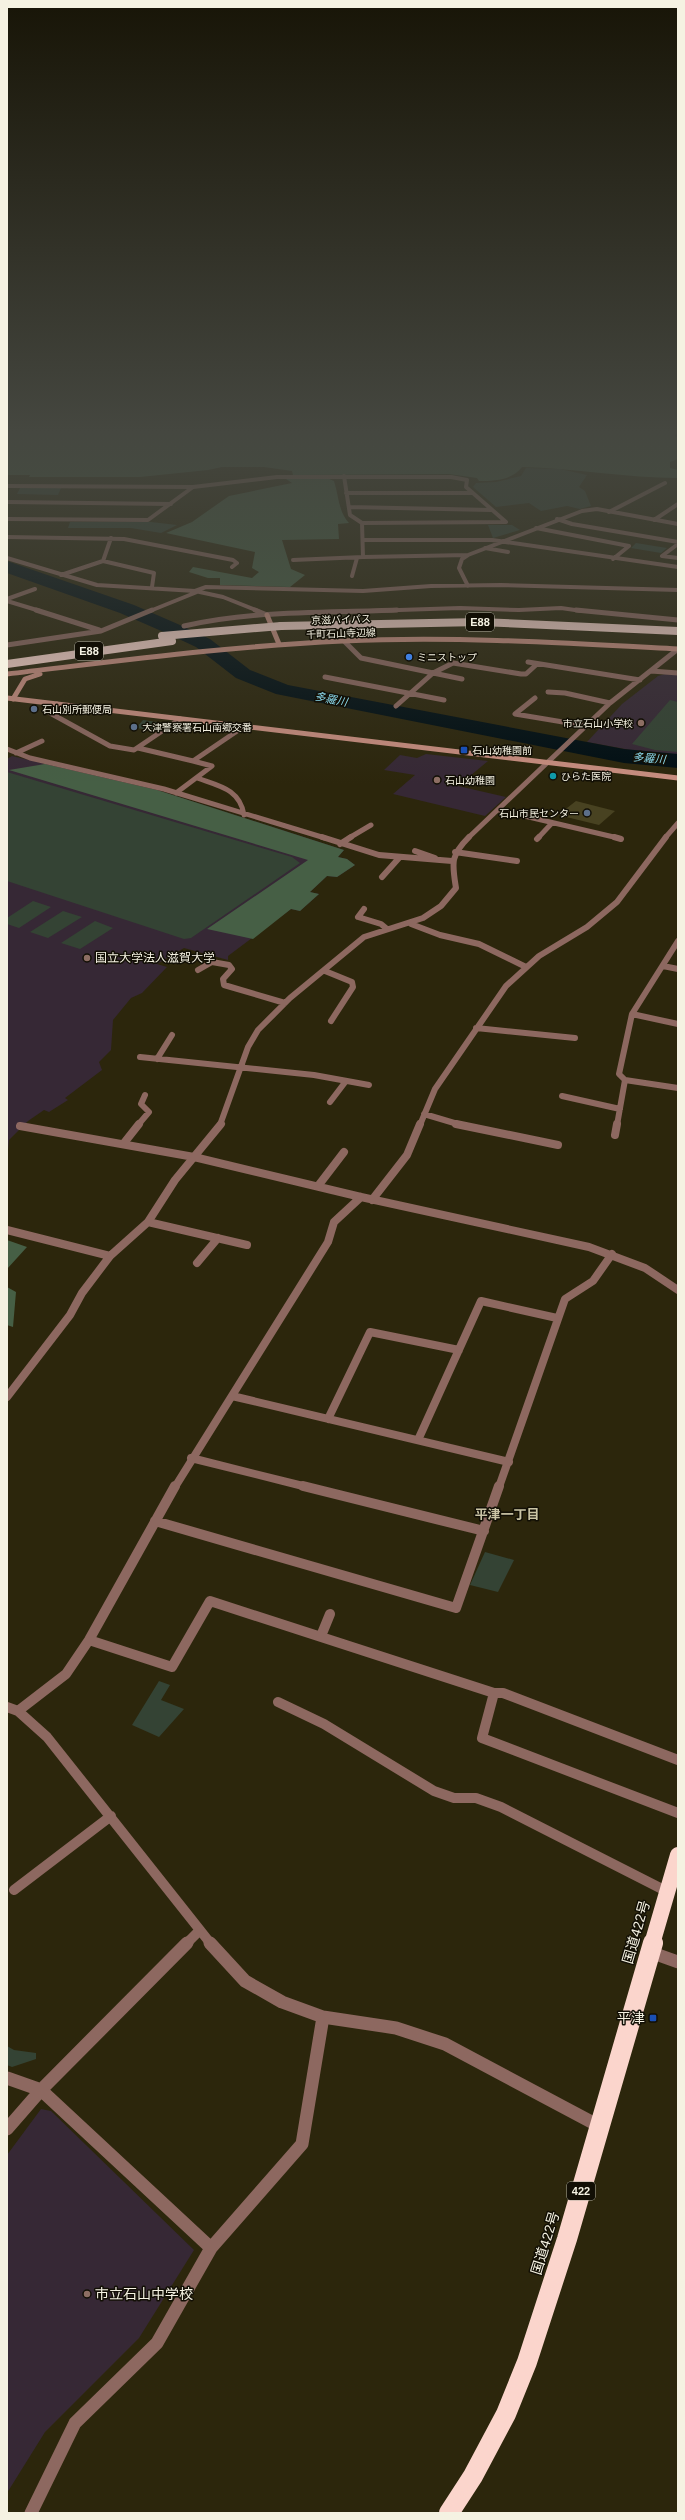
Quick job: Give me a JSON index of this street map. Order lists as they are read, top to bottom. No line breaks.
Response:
{"streets":{"highway":["京滋バイパス","E88","国道422号","422"],"main road":["千町石山寺辺線"]},"districts":["平津一丁目"],"water":["多羅川"],"places":{"other":["ミニストップ","石山別所郵便局","市立石山小学校","大津警察署石山南郷交番","ひらた医院","石山幼稚園","石山市民センター","国立大学法人滋賀大学","市立石山中学校"],"transit":["石山幼稚園前","平津"]}}
